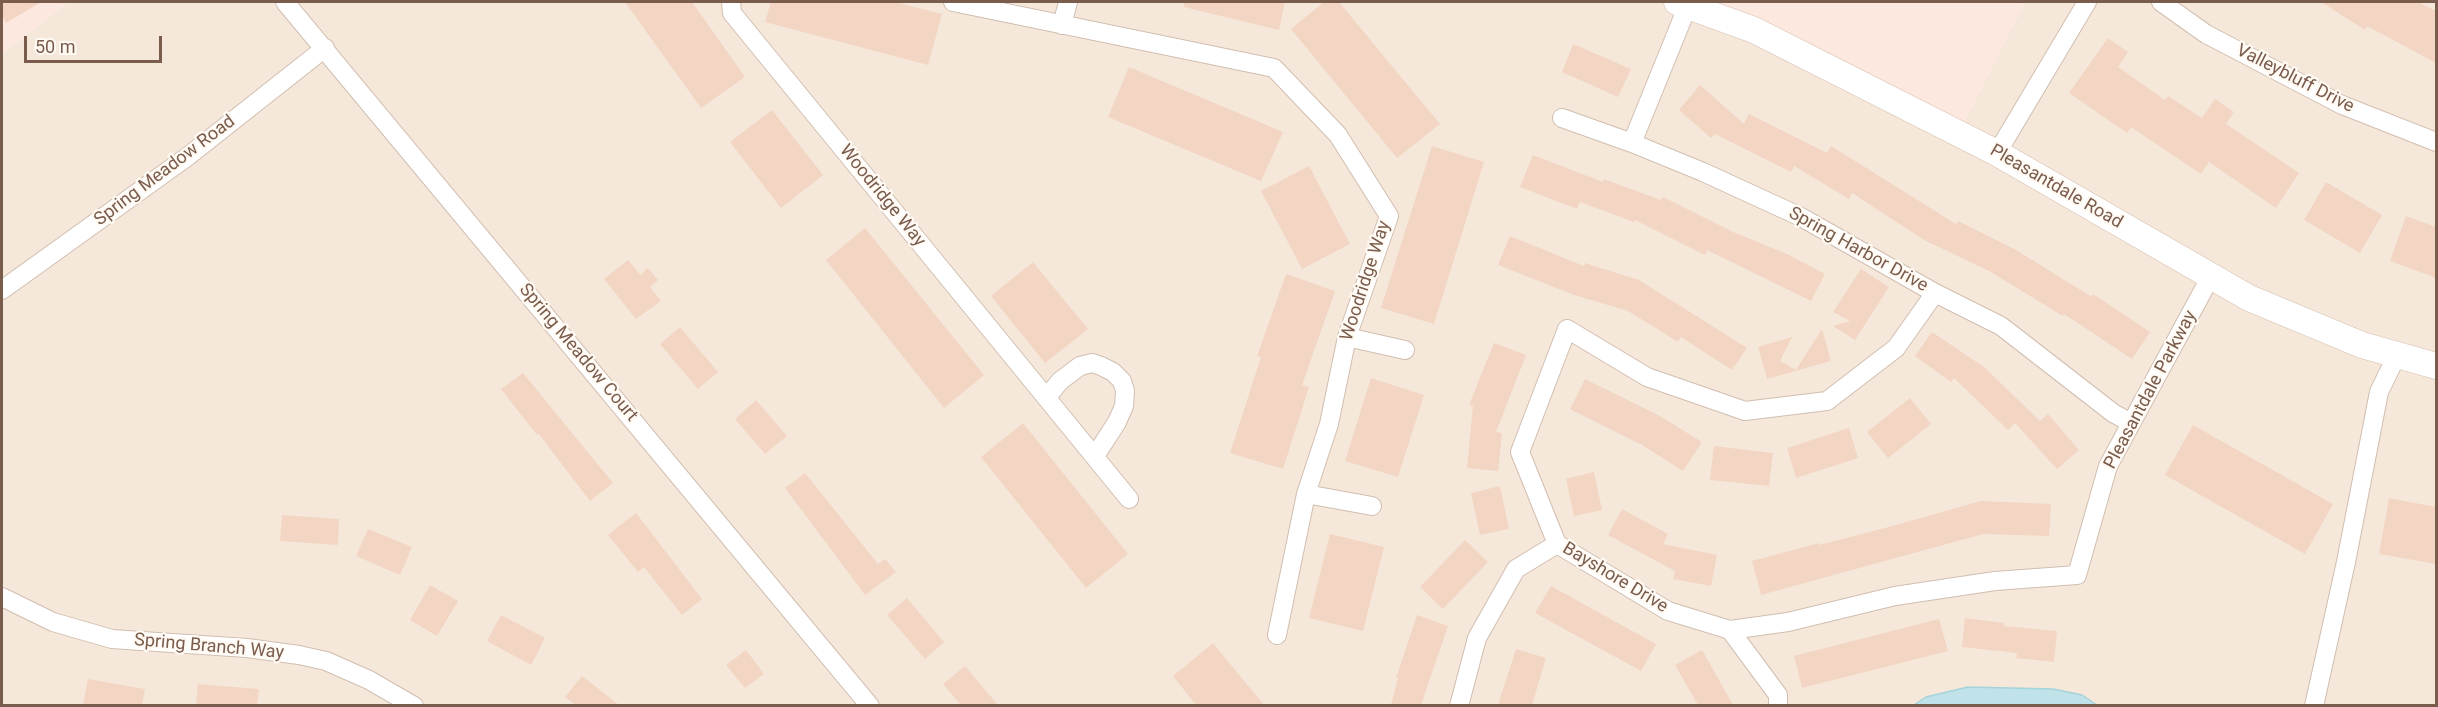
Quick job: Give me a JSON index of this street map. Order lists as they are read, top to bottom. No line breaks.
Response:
{"streets":{"main road":["Pleasantdale Road"],"street":["Valleybluff Drive","Spring Meadow Road","Woodridge Way","Spring Harbor Drive","Spring Meadow Court","Pleasantdale Parkway","Bayshore Drive","Spring Branch Way"]},"crossings":[["Spring Meadow Road","Spring Meadow Court"],["Pleasantdale Road","Pleasantdale Parkway"],["Spring Harbor Drive","Pleasantdale Parkway"],["Spring Harbor Drive","Bayshore Drive"],["Pleasantdale Parkway","Bayshore Drive"]],"scale_bar":"50 m"}
